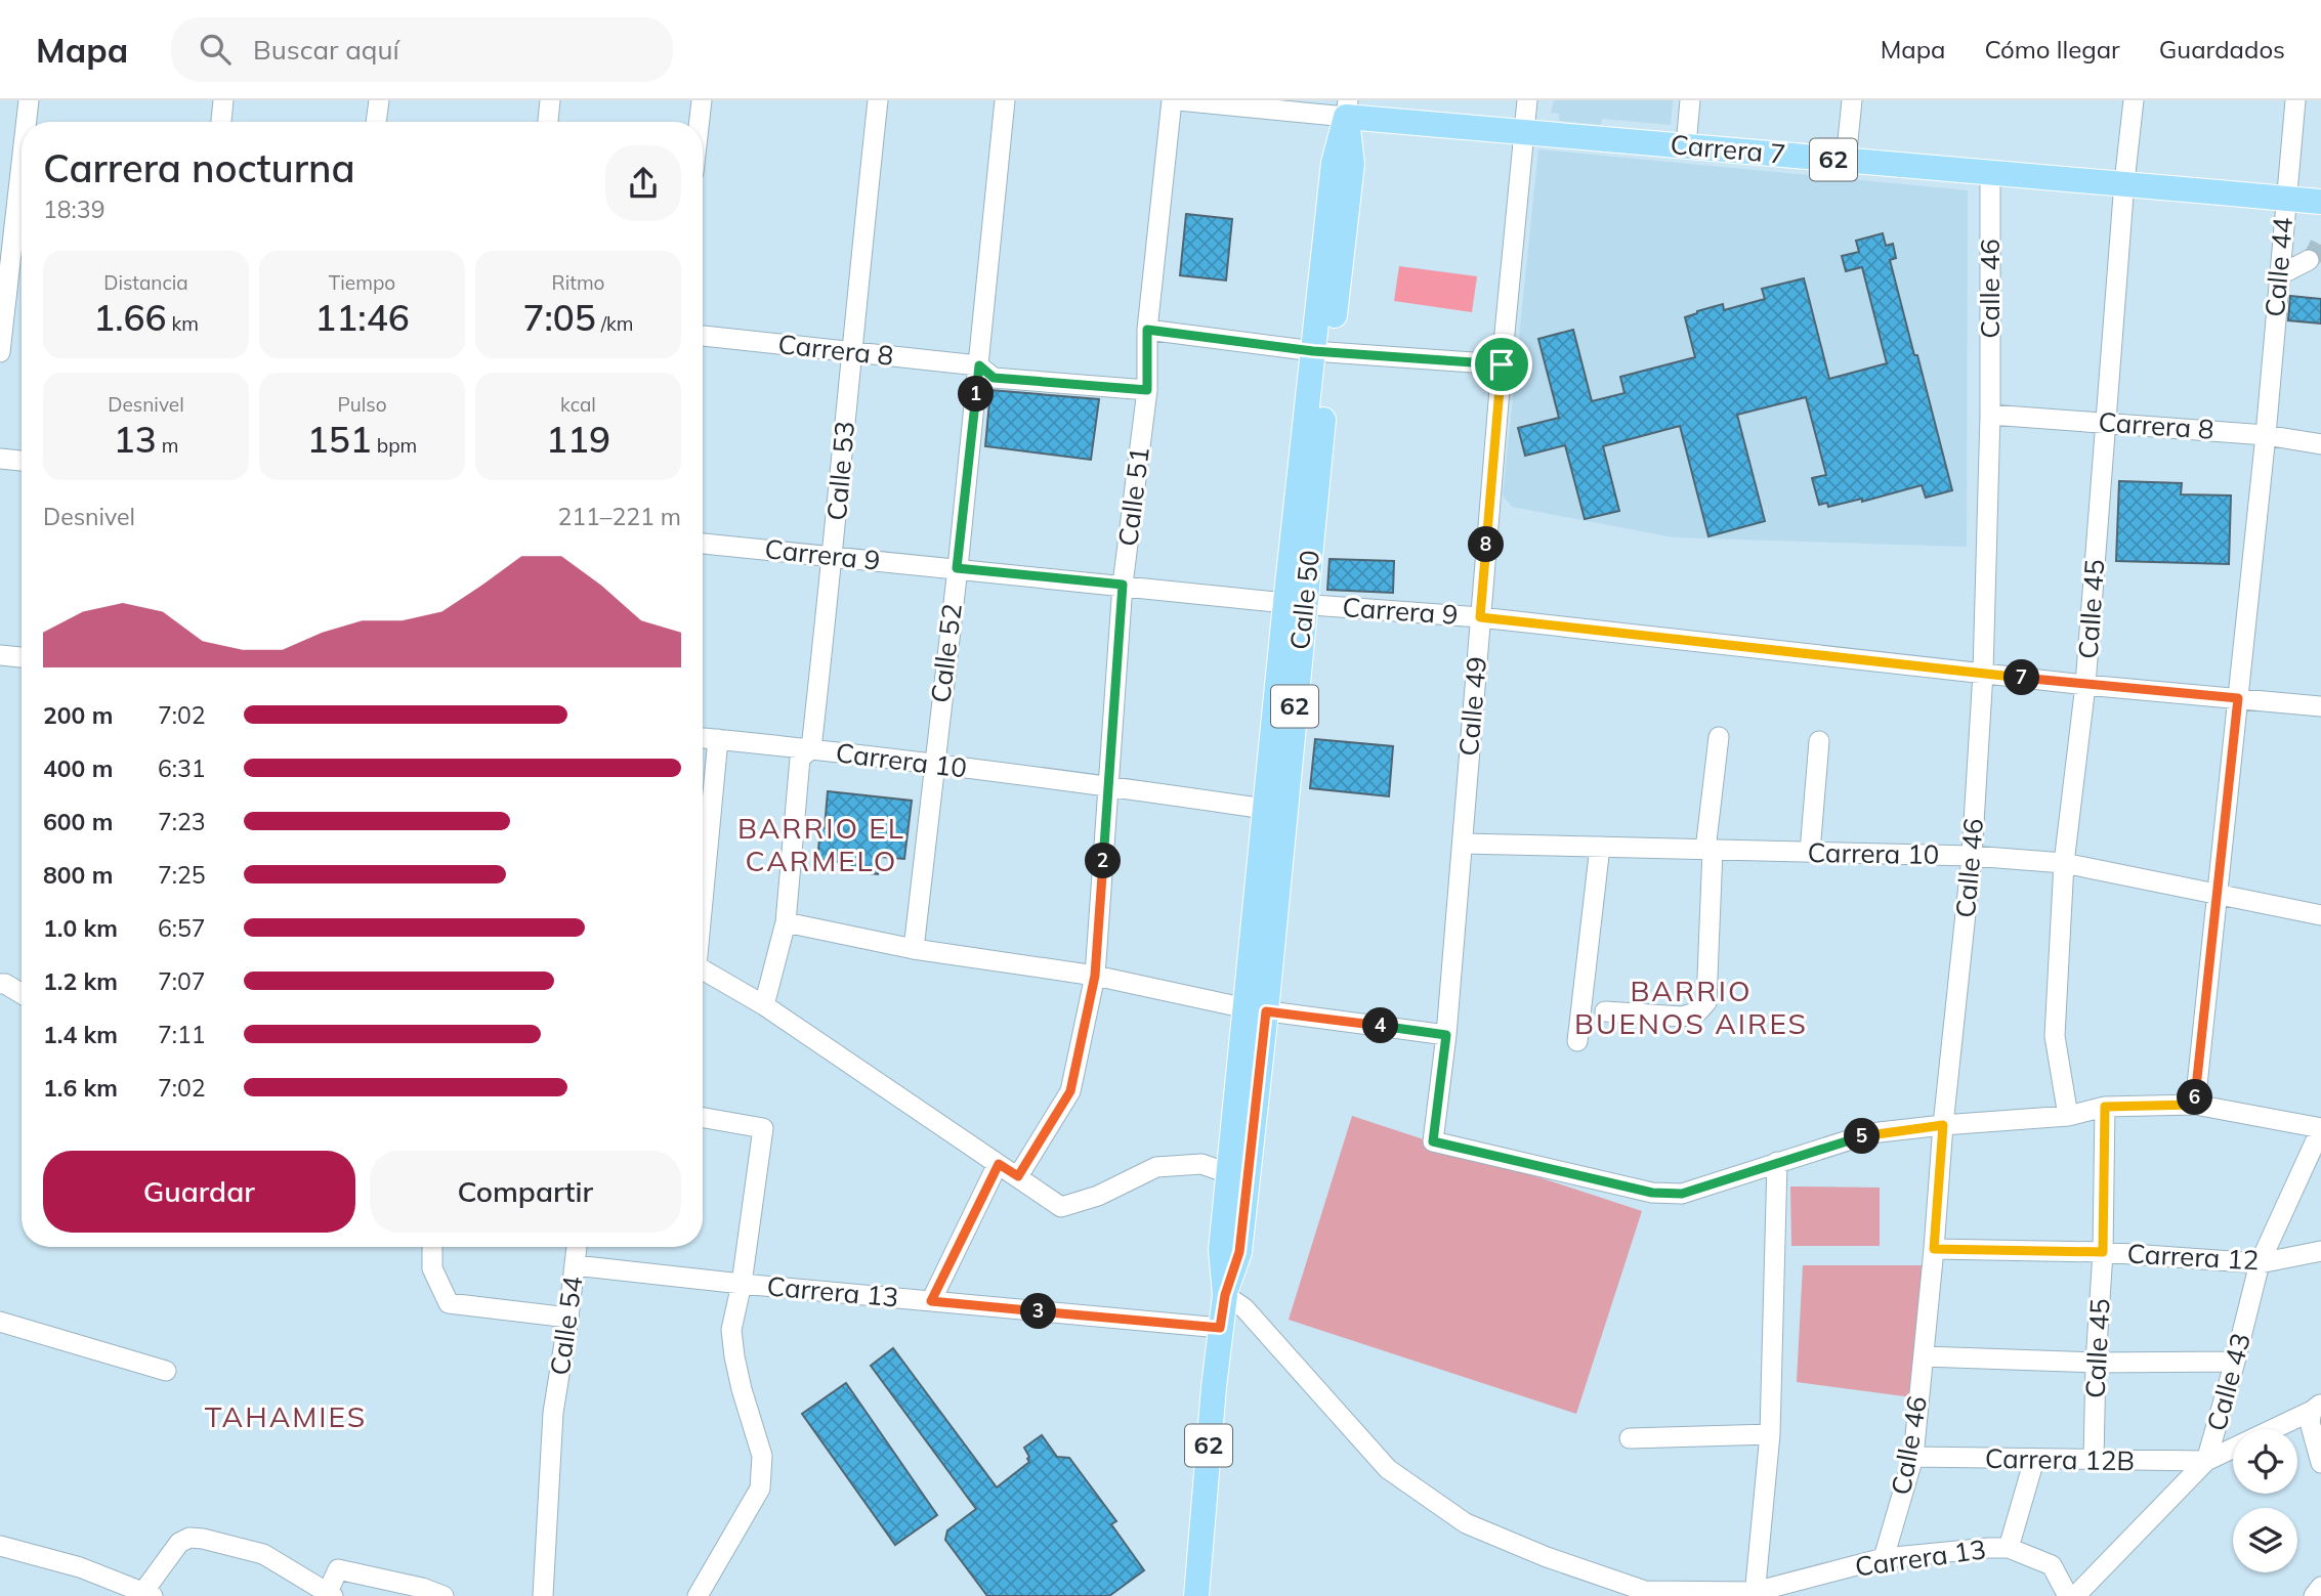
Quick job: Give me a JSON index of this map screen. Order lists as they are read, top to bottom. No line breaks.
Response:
{"streets":{"main road":["Carrera 7","62","Calle 50"],"street":["Calle 44","Calle 46","Carrera 8","Calle 53","Calle 51","Carrera 9","Calle 45","Calle 52","Calle 49","Carrera 10","Carrera 12","Carrera 13","Calle 54","Calle 43","Carrera 12B"]},"crossings":[["Carrera 7","Calle 44"],["Carrera 7","Calle 46"],["Carrera 7","Calle 50"],["Carrera 7","Calle 45"],["Carrera 7","Calle 49"],["Calle 44","Carrera 8"],["Calle 44","Carrera 9"],["Calle 44","Carrera 10"],["Calle 46","Carrera 8"],["Calle 46","Carrera 9"],["Calle 46","Carrera 10"],["Calle 46","Carrera 12"],["Calle 46","Carrera 13"],["Calle 46","Carrera 12B"],["Carrera 8","Calle 53"],["Carrera 8","Calle 51"],["Carrera 8","Calle 45"],["Carrera 8","Calle 52"],["Calle 53","Carrera 9"],["Calle 53","Carrera 10"],["Calle 51","Carrera 9"],["Calle 51","Carrera 10"],["Carrera 9","Calle 50"],["Carrera 9","Calle 45"],["Carrera 9","Calle 52"],["Carrera 9","Calle 49"],["Calle 50","Carrera 13"],["Calle 45","Carrera 10"],["Calle 45","Carrera 12"],["Calle 45","Carrera 12B"],["Calle 52","Carrera 10"],["Calle 49","Carrera 10"],["Carrera 12","Calle 43"],["Carrera 13","Calle 54"],["Calle 43","Carrera 12B"]],"districts":["BARRIO EL CARMELO","BARRIO BUENOS AIRES","TAHAMIES"],"page":{"header":"Mapa","search":"Buscar aquí","nav":["Mapa","Cómo llegar","Guardados"],"heading":["Carrera nocturna","18:39"],"stats":[["Distancia","1.66 km"],["Tiempo","11:46"],["Ritmo","7:05 /km"],["Desnivel","13 m"],["Pulso","151 bpm"],["kcal","119"]],"pins":["1","8","7","2","4","6","5","3"],"chart":["Desnivel","211–221 m"],"list":[{"name":"200 m","note":"7:02"},{"name":"400 m","note":"6:31"},{"name":"600 m","note":"7:23"},{"name":"800 m","note":"7:25"},{"name":"1.0 km","note":"6:57"},{"name":"1.2 km","note":"7:07"},{"name":"1.4 km","note":"7:11"},{"name":"1.6 km","note":"7:02"}],"buttons":["Guardar","Compartir"]}}
